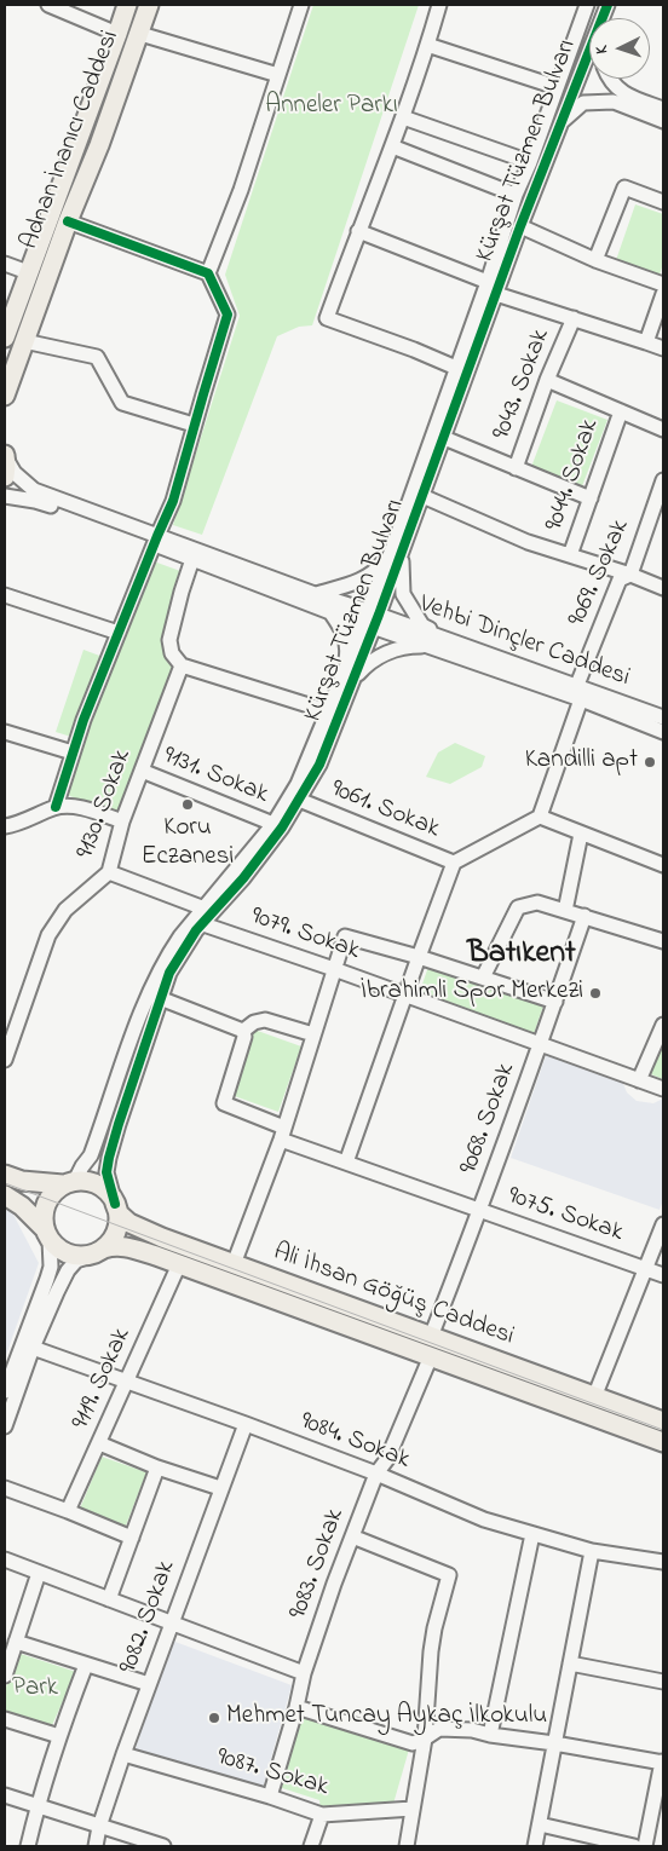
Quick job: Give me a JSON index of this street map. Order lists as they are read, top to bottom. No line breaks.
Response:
{"streets":{"main road":["Adnan İnanıcı Caddesi","Ali İhsan Göğüş Caddesi"],"street":["Kürşat Tüzmen Bulvarı","9043. Sokak","9044. Sokak","9069. Sokak","Vehbi Dinçler Caddesi","9131. Sokak","9130. Sokak","9061. Sokak","9079. Sokak","9068. Sokak","9075. Sokak","9119. Sokak","9084. Sokak","9083. Sokak","9082. Sokak","9087. Sokak"]},"crossings":[["Kürşat Tüzmen Bulvarı","Vehbi Dinçler Caddesi"],["Kürşat Tüzmen Bulvarı","9131. Sokak"],["Kürşat Tüzmen Bulvarı","9061. Sokak"],["Kürşat Tüzmen Bulvarı","9079. Sokak"],["Kürşat Tüzmen Bulvarı","Ali İhsan Göğüş Caddesi"],["9069. Sokak","Vehbi Dinçler Caddesi"],["9131. Sokak","9130. Sokak"],["9079. Sokak","9068. Sokak"],["9068. Sokak","9075. Sokak"],["9068. Sokak","Ali İhsan Göğüş Caddesi"],["Ali İhsan Göğüş Caddesi","9119. Sokak"],["Ali İhsan Göğüş Caddesi","9083. Sokak"],["9119. Sokak","9084. Sokak"],["9084. Sokak","9083. Sokak"],["9084. Sokak","9082. Sokak"],["9083. Sokak","9087. Sokak"],["9082. Sokak","9087. Sokak"]],"districts":["Batıkent"],"parks":["Anneler Parkı","Park"],"places":["Kandilli apt","Koru Eczanesi","İbrahimli Spor Merkezi","Mehmet Tuncay Aykaç İlkokulu"],"north":"left"}
